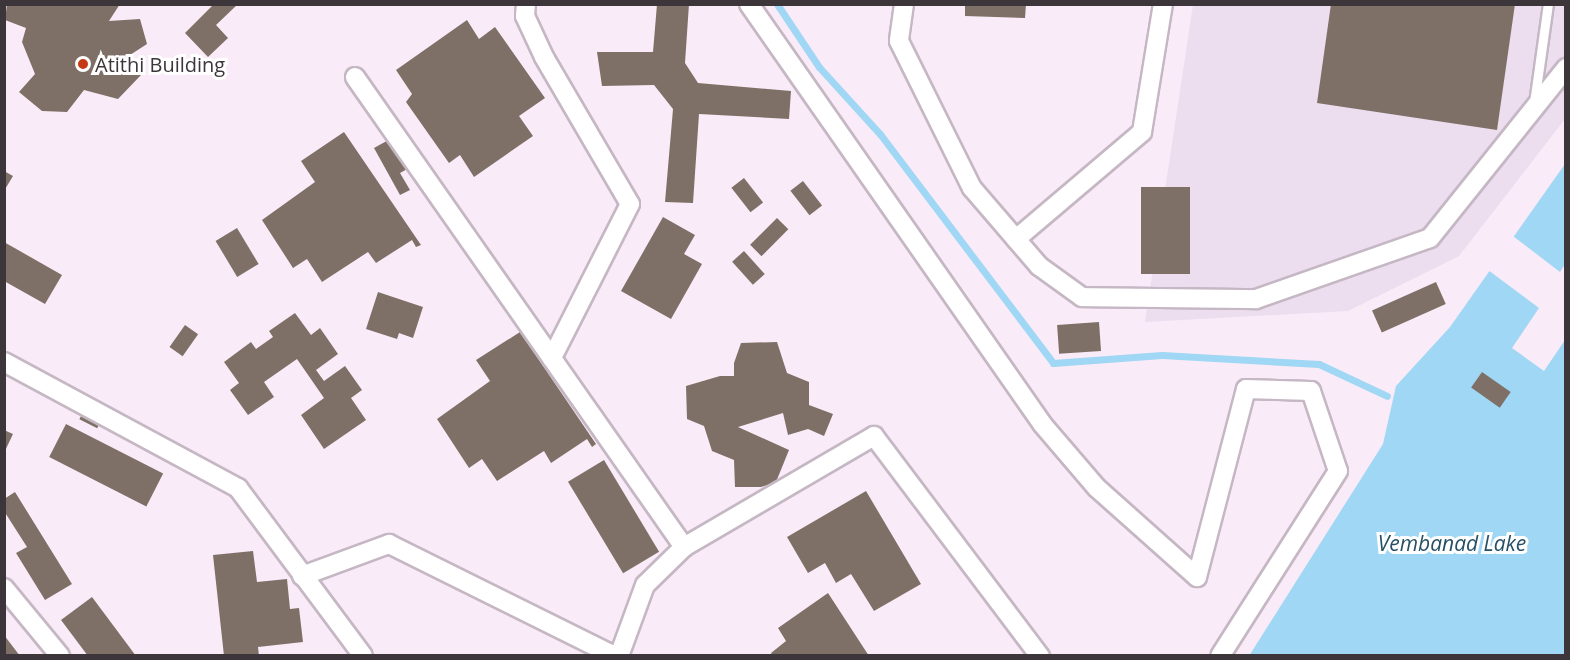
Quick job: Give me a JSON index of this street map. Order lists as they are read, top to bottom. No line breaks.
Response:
{"water":["Vembanad Lake"],"places":["Atithi Building"]}
